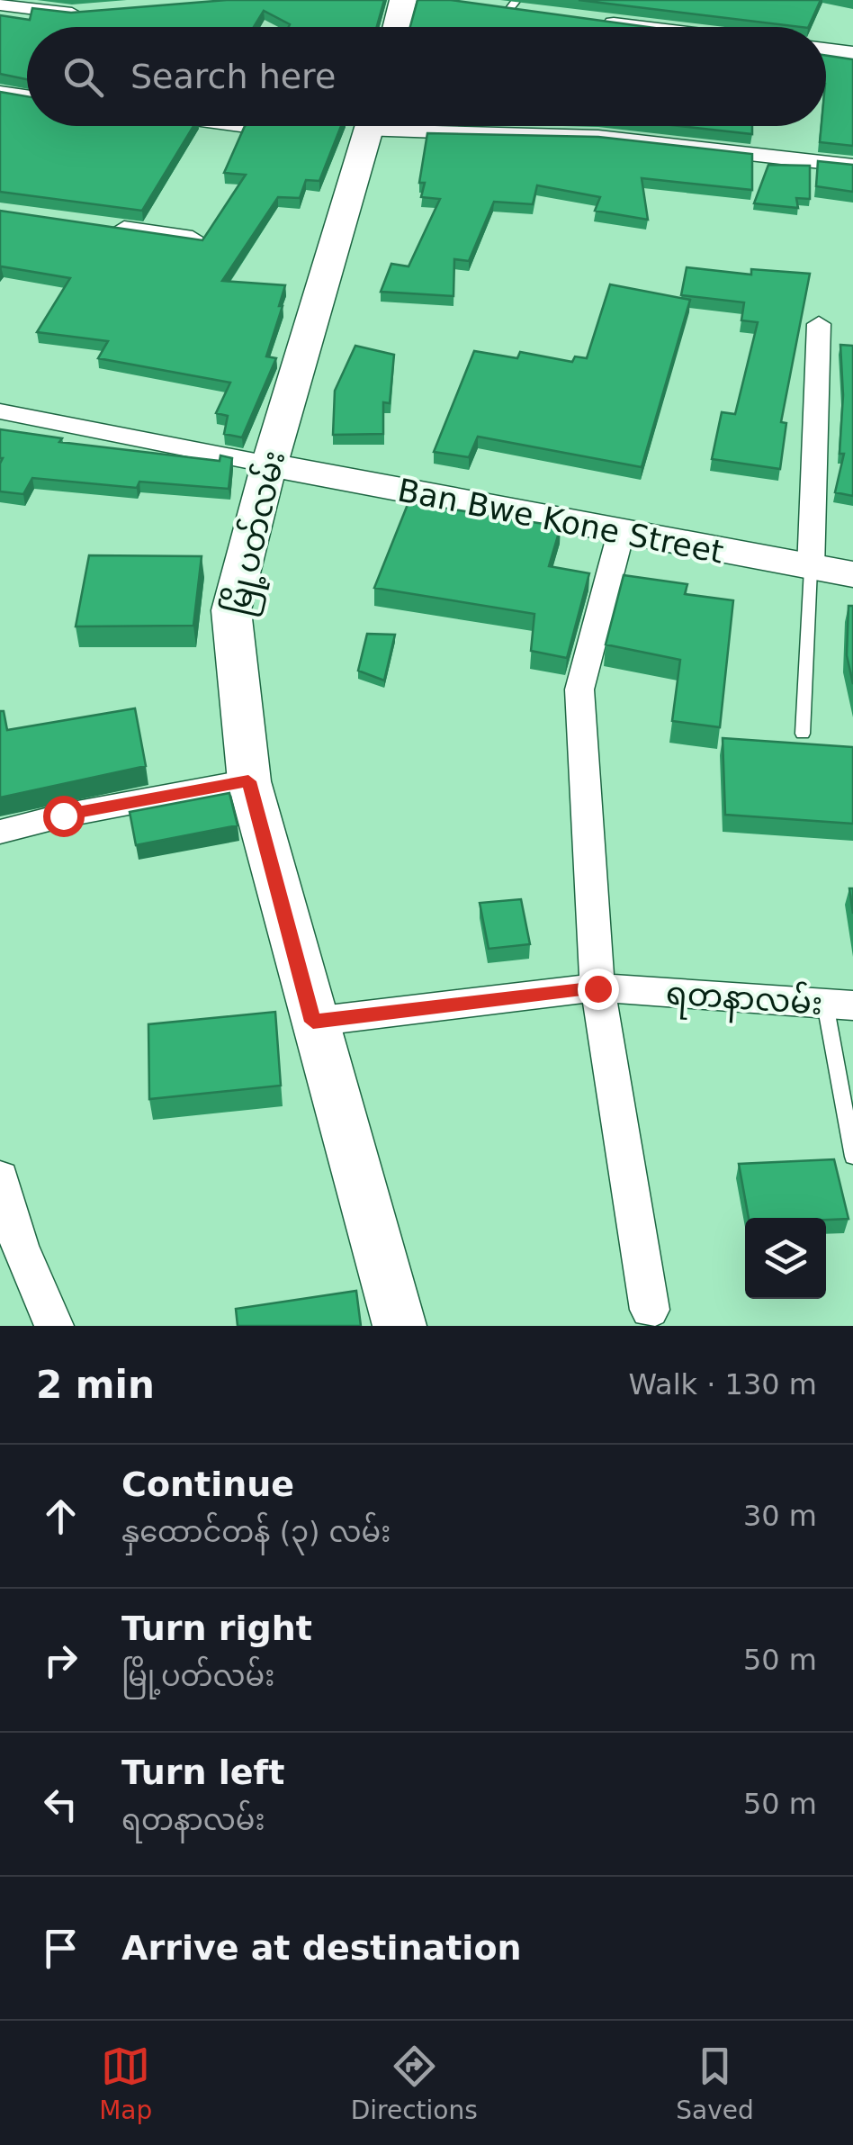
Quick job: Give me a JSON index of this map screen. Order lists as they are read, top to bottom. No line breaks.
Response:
{"streets":{"street":["Ban Bwe Kone Street","မြို့ပတ်လမ်း","ရတနာလမ်း"]},"crossings":[["Ban Bwe Kone Street","မြို့ပတ်လမ်း"],["မြို့ပတ်လမ်း","ရတနာလမ်း"]],"page":{"search":"Search here","heading":["2 min","Walk · 130 m"],"list":[["Continue","နှထောင်တန် (၃) လမ်း","30 m"],["Turn right","မြို့ပတ်လမ်း","50 m"],["Turn left","ရတနာလမ်း","50 m"],"Arrive at destination"],"nav":["Map","Directions","Saved"]}}
